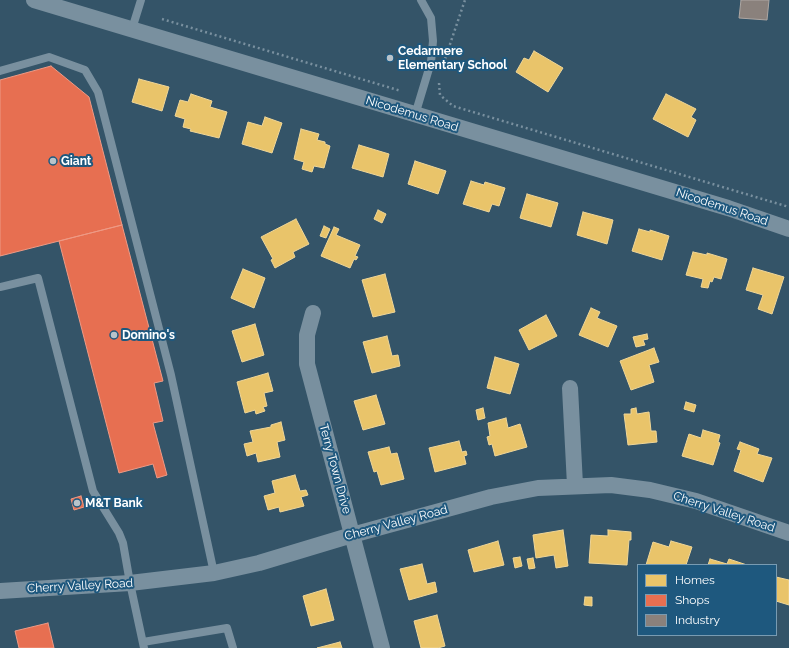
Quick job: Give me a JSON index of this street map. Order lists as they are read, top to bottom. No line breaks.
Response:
{"streets":{"street":["Nicodemus Road","Terry Town Drive","Cherry Valley Road"]},"crossings":[["Terry Town Drive","Cherry Valley Road"]],"places":["Cedarmere Elementary School","Giant","Domino's","M&T Bank"],"legend":["Homes","Shops","Industry"]}
